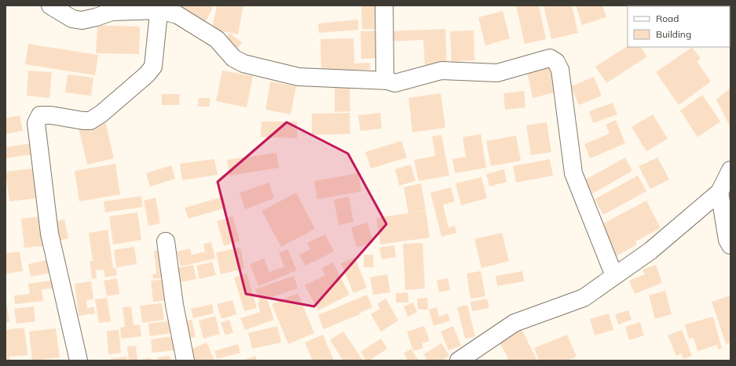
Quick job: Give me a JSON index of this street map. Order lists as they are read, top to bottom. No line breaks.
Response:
{"legend":["Road","Building"]}
